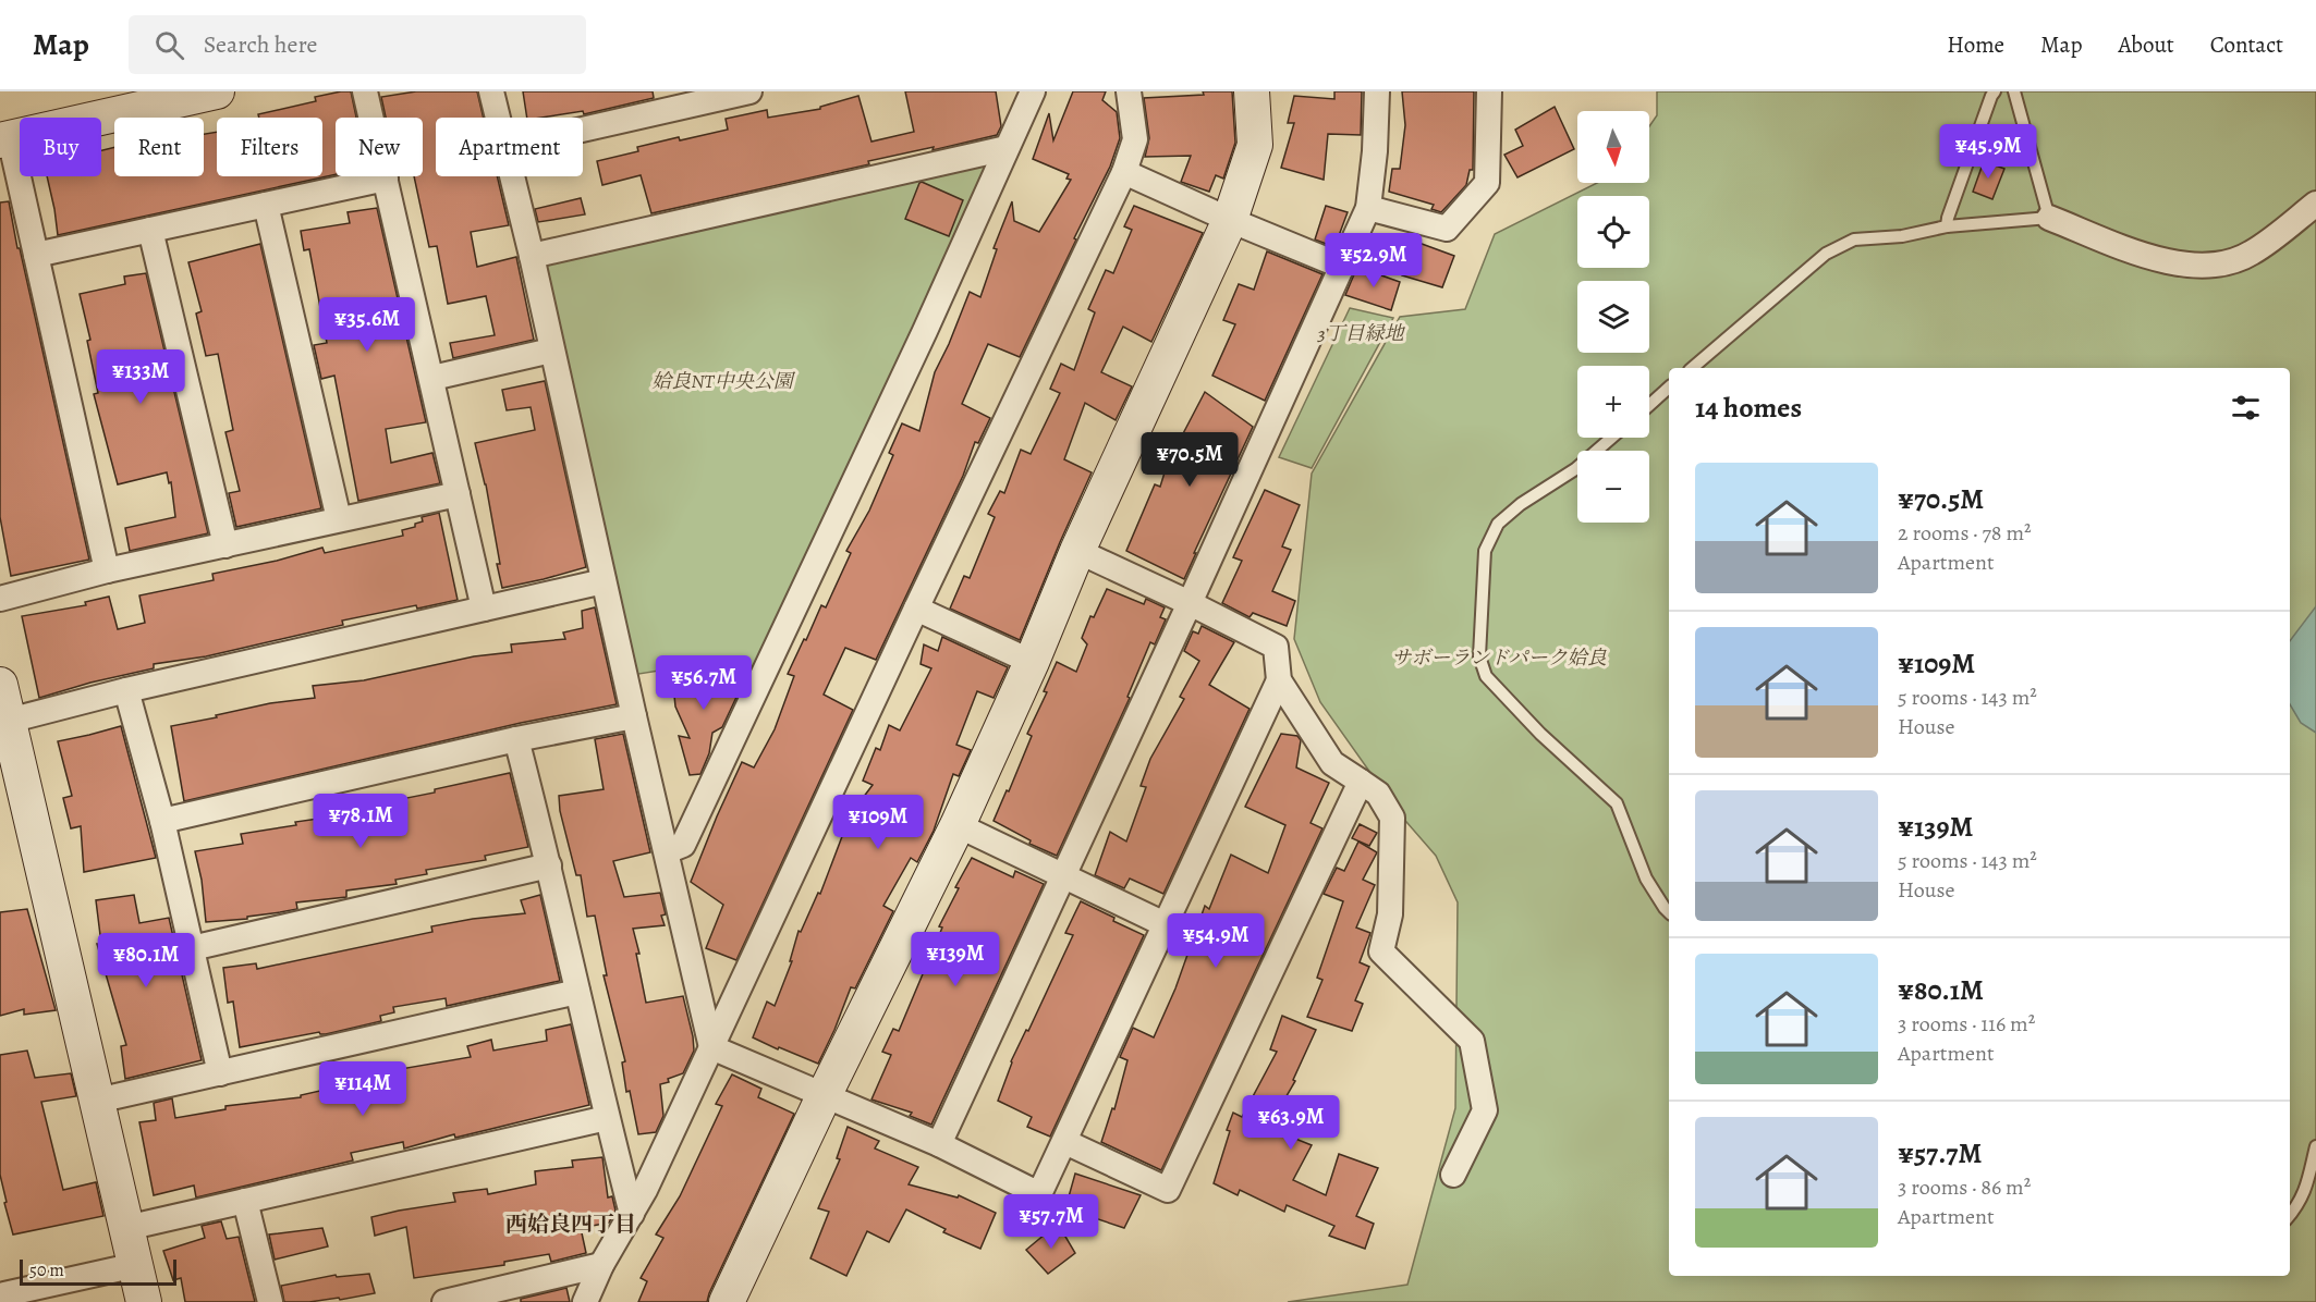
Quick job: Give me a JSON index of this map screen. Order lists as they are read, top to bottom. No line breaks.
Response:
{"districts":["西姶良四丁目"],"parks":["3丁目緑地","姶良NT中央公園","サボーランドパーク姶良"],"scale_bar":"50 m","north":"bottom","page":{"header":"Map","search":"Search here","nav":["Home","Map","About","Contact"],"map_buttons":["+","−"],"chip":["Buy","Rent","Filters","New","Apartment"],"price":["¥45.9M","¥52.9M","¥35.6M","¥133M","¥70.5M","¥56.7M","¥78.1M","¥109M","¥54.9M","¥139M","¥80.1M","¥114M","¥63.9M","¥57.7M"],"heading":"14 homes","list":[{"name":"¥70.5M","note":"2 rooms · 78 m² · Apartment"},{"name":"¥109M","note":"5 rooms · 143 m² · House"},{"name":"¥139M","note":"5 rooms · 143 m² · House"},{"name":"¥80.1M","note":"3 rooms · 116 m² · Apartment"},{"name":"¥57.7M","note":"3 rooms · 86 m² · Apartment"}],"scale":"50 m"}}
